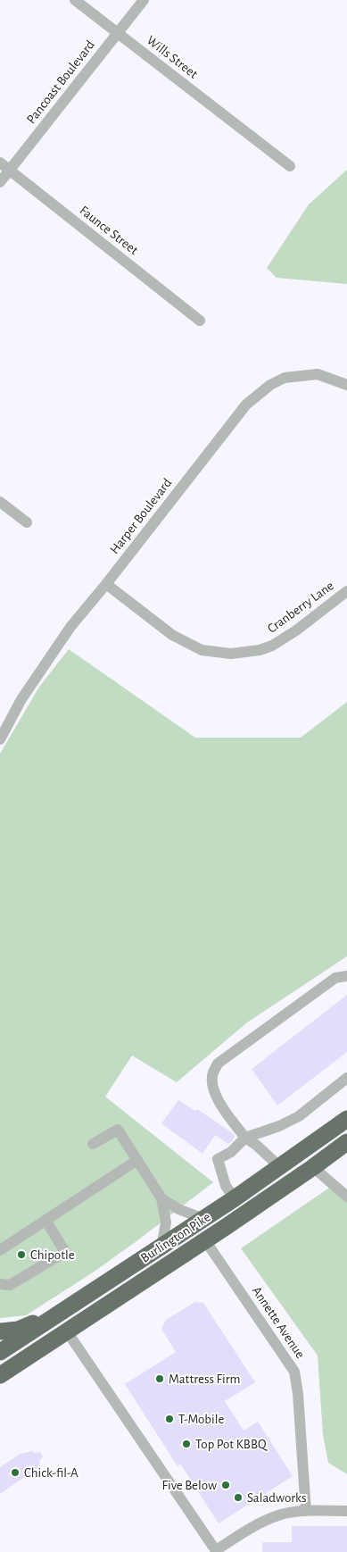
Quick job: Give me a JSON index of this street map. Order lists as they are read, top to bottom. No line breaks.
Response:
{"streets":{"highway":["Burlington Pike"],"street":["Wills Street","Pancoast Boulevard","Faunce Street","Harper Boulevard","Cranberry Lane","Annette Avenue"]},"crossings":[["Wills Street","Pancoast Boulevard"],["Pancoast Boulevard","Faunce Street"],["Harper Boulevard","Cranberry Lane"],["Burlington Pike","Annette Avenue"]],"places":["Chipotle","Mattress Firm","T-Mobile","Top Pot KBBQ","Chick-fil-A","Five Below","Saladworks"]}
